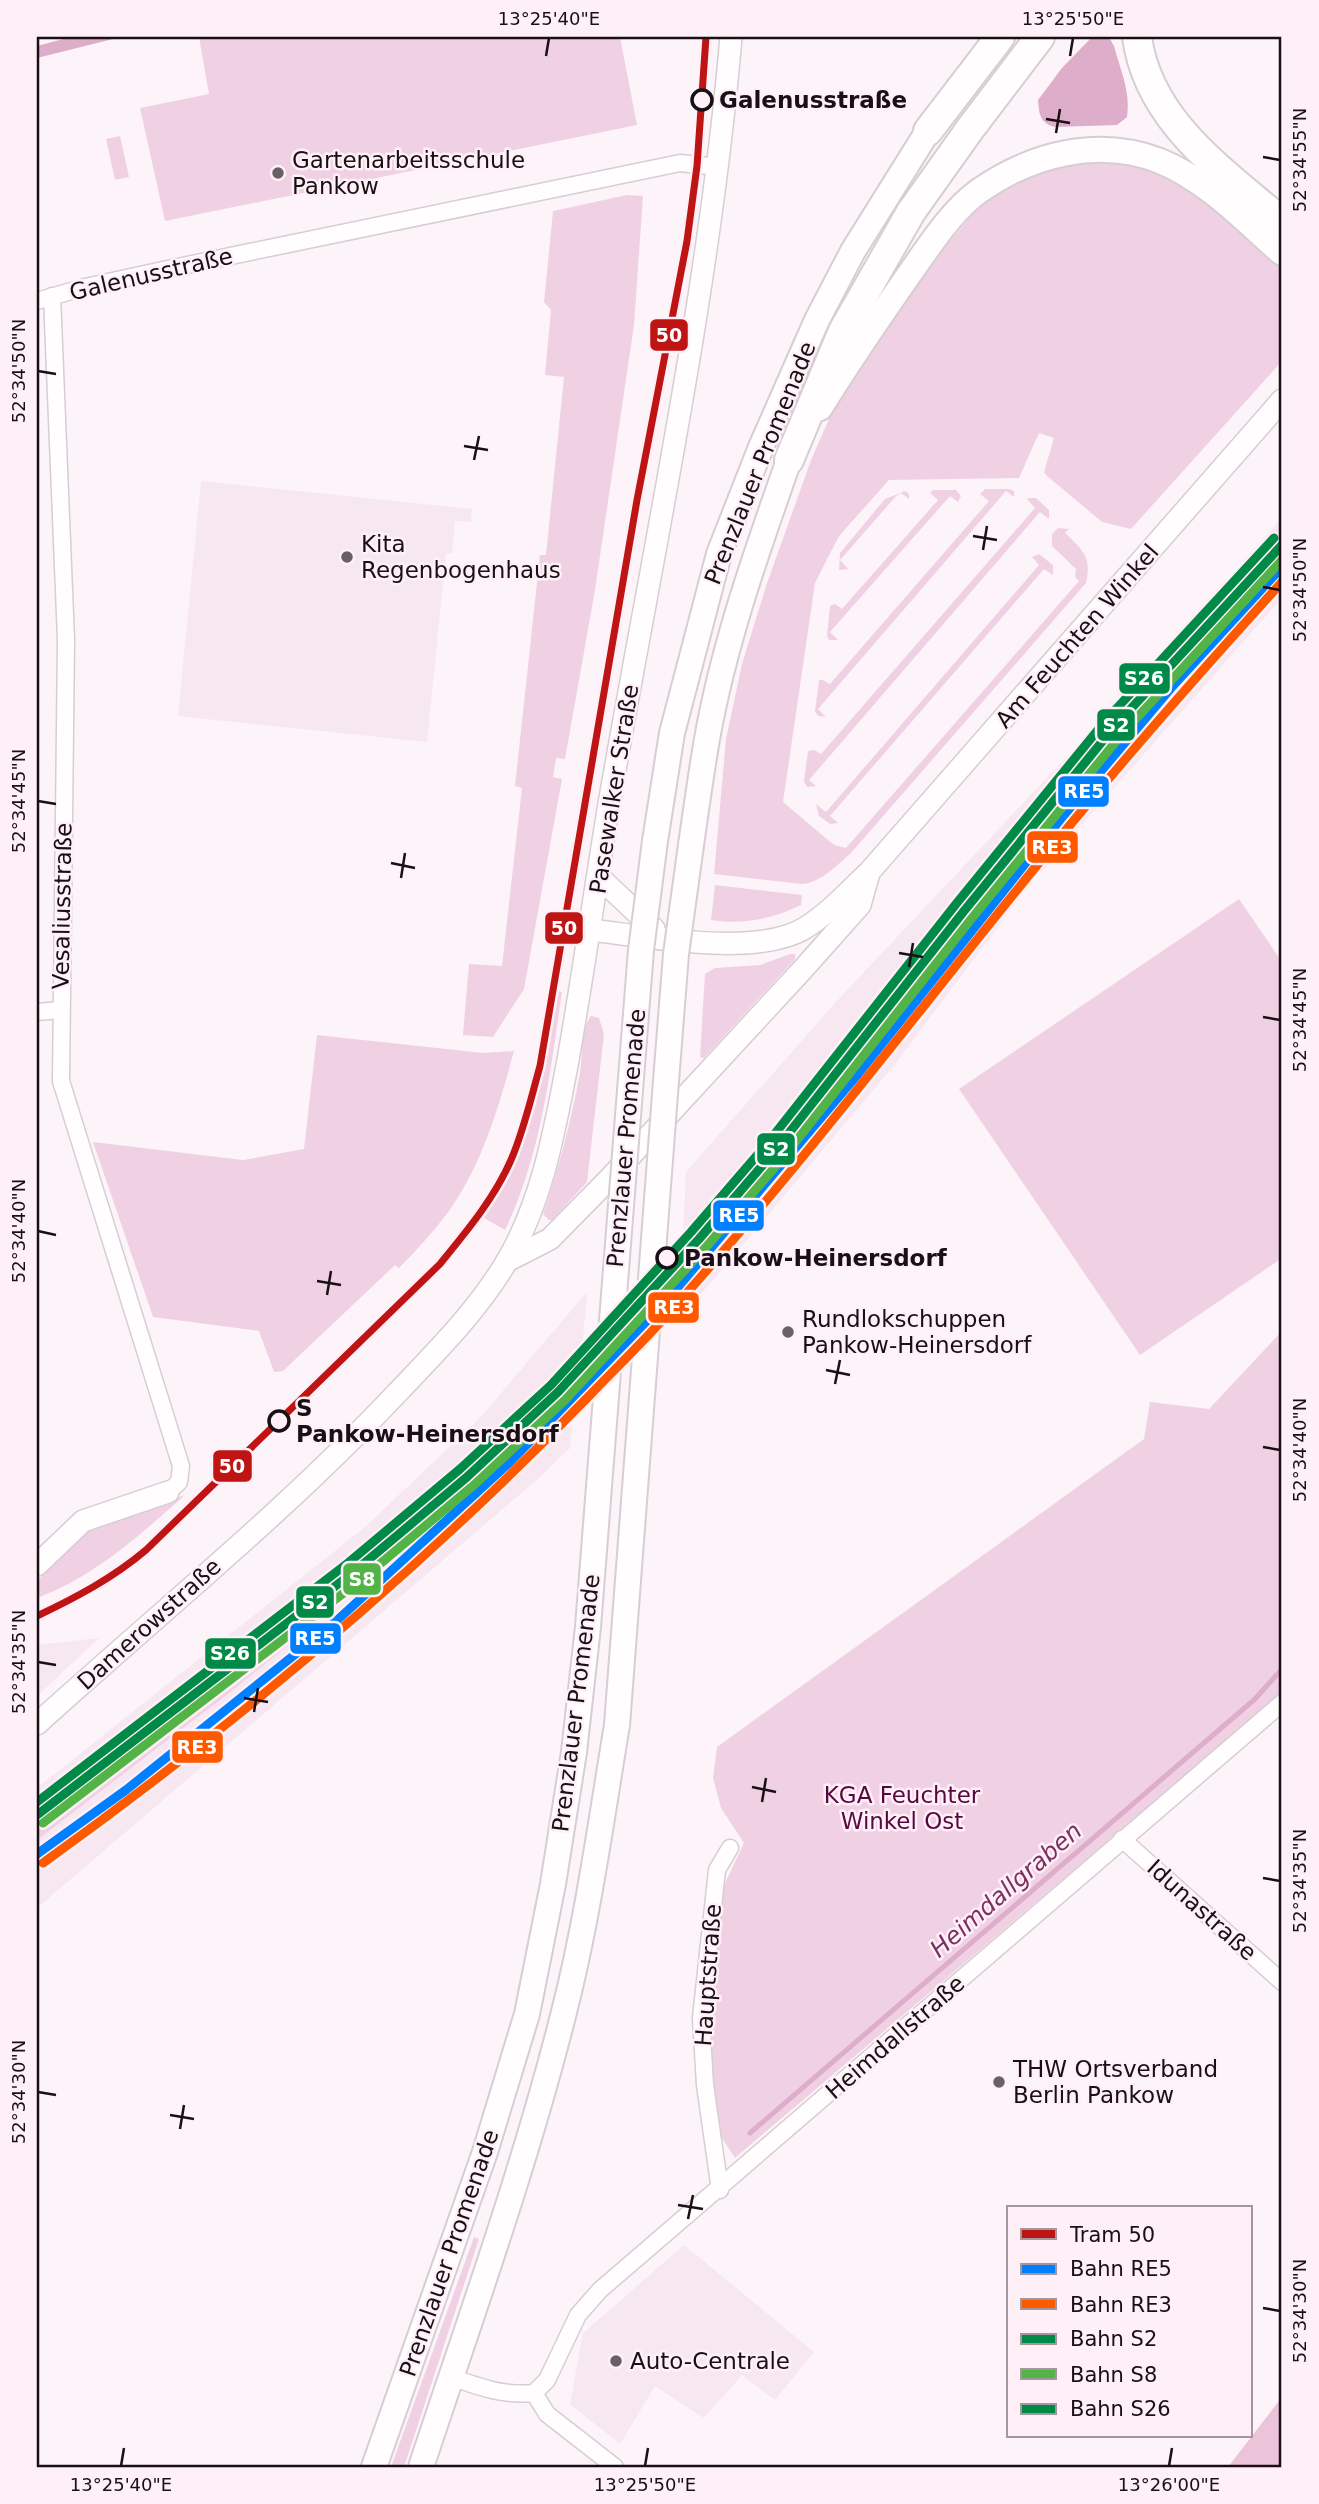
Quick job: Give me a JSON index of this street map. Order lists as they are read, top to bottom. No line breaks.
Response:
{"streets":{"main road":["Prenzlauer Promenade","Am Feuchten Winkel","Pasewalker Straße","Damerowstraße"],"street":["Galenusstraße","Vesaliusstraße","Idunastraße","Hauptstraße","Heimdallstraße"]},"crossings":[["Galenusstraße","Pasewalker Straße"],["Galenusstraße","Vesaliusstraße"],["Am Feuchten Winkel","Pasewalker Straße"],["Pasewalker Straße","Damerowstraße"],["Idunastraße","Heimdallstraße"],["Hauptstraße","Heimdallstraße"]],"water":["Heimdallgraben"],"parks":["KGA Feuchter Winkel Ost"],"places":["Galenusstraße","Gartenarbeitsschule Pankow","Kita Regenbogenhaus","Pankow-Heinersdorf","Rundlokschuppen Pankow-Heinersdorf","S Pankow-Heinersdorf","THW Ortsverband Berlin Pankow","Auto-Centrale"],"lines":["tram line 50","rail line S26","rail line S2","rail line S8","rail line RE5","rail line RE3"],"legend":["Tram 50","Bahn RE5","Bahn RE3","Bahn S2","Bahn S8","Bahn S26"],"coordinates":["13°25'40\"E","13°25'50\"E","52°34'55\"N","52°34'50\"N","52°34'45\"N","52°34'40\"N","52°34'35\"N","52°34'30\"N","13°26'00\"E"]}
